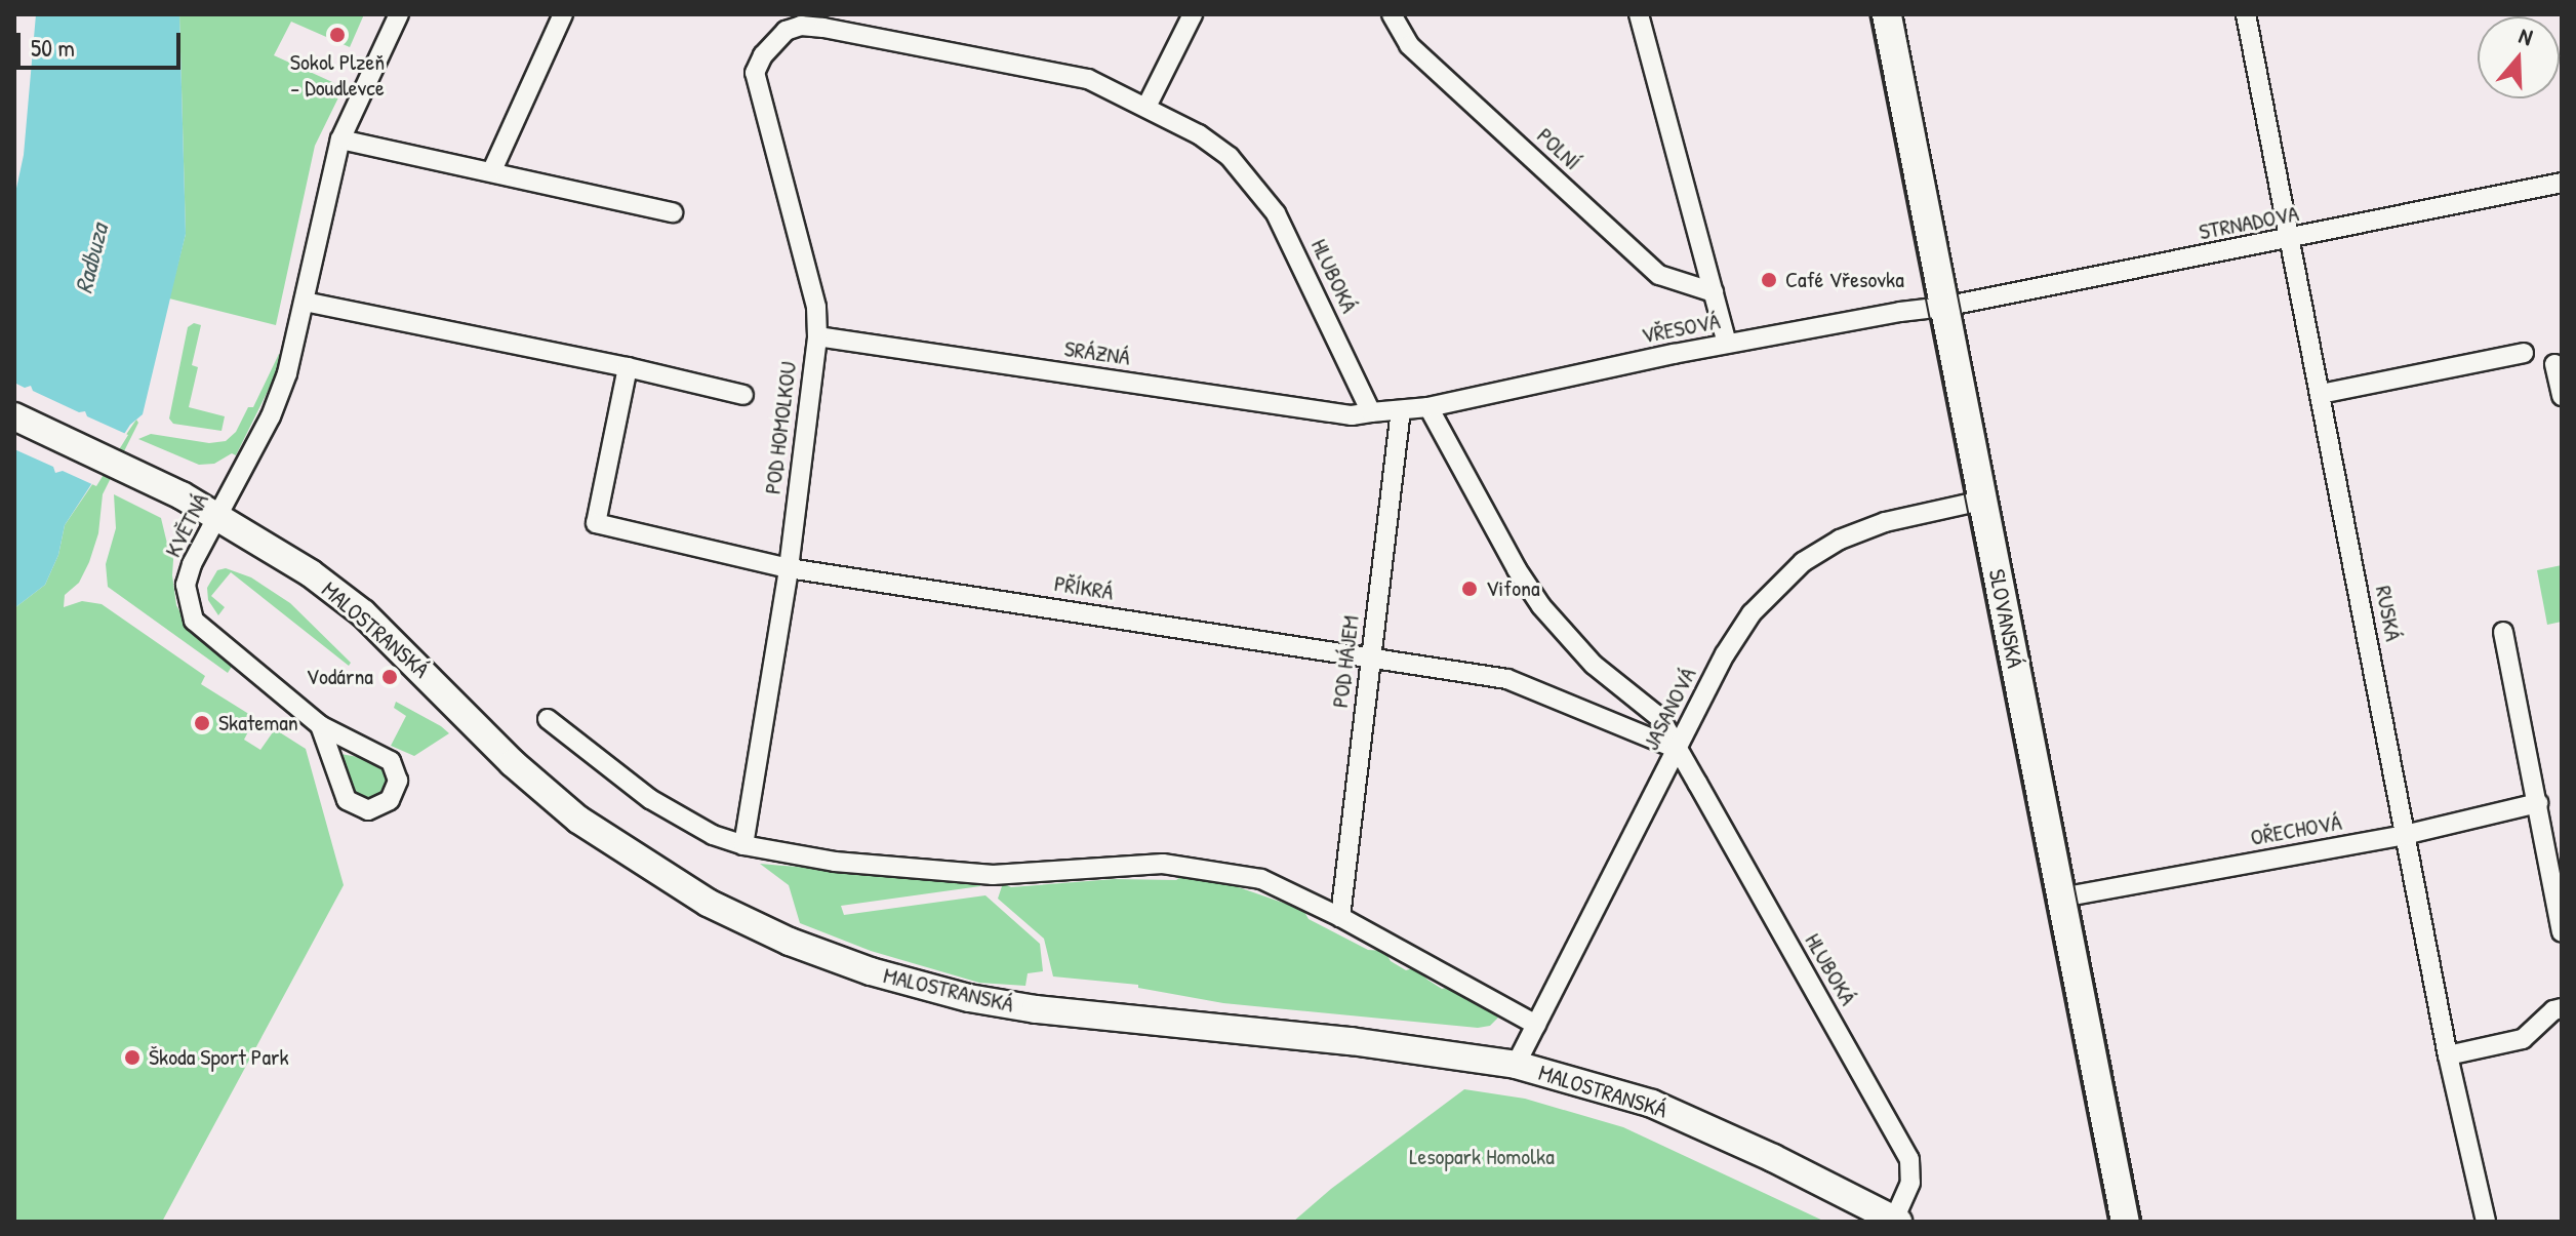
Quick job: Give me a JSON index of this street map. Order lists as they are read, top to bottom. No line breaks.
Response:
{"streets":{"main road":["SLOVANSKÁ","MALOSTRANSKÁ"],"street":["POLNÍ","STRNADOVA","HLUBOKÁ","VŘESOVÁ","SRÁZNÁ","POD HOMOLKOU","KVĚTNÁ","PŘÍKRÁ","RUSKÁ","POD HÁJEM","JASANOVÁ","OŘECHOVÁ"]},"crossings":[["STRNADOVA","VŘESOVÁ"],["STRNADOVA","RUSKÁ"],["STRNADOVA","SLOVANSKÁ"],["HLUBOKÁ","VŘESOVÁ"],["HLUBOKÁ","SRÁZNÁ"],["HLUBOKÁ","POD HOMOLKOU"],["HLUBOKÁ","MALOSTRANSKÁ"],["HLUBOKÁ","JASANOVÁ"],["VŘESOVÁ","SLOVANSKÁ"],["SRÁZNÁ","POD HOMOLKOU"],["POD HOMOLKOU","PŘÍKRÁ"],["KVĚTNÁ","MALOSTRANSKÁ"],["PŘÍKRÁ","POD HÁJEM"],["RUSKÁ","OŘECHOVÁ"],["SLOVANSKÁ","JASANOVÁ"],["SLOVANSKÁ","OŘECHOVÁ"],["MALOSTRANSKÁ","JASANOVÁ"]],"water":["Radbuza"],"parks":["Lesopark Homolka"],"places":["Sokol Plzeň - Doudlevce","Café Vřesovka","Vifona","Vodárna","Skateman","Škoda Sport Park"],"scale_bar":"50 m","north":"top"}
